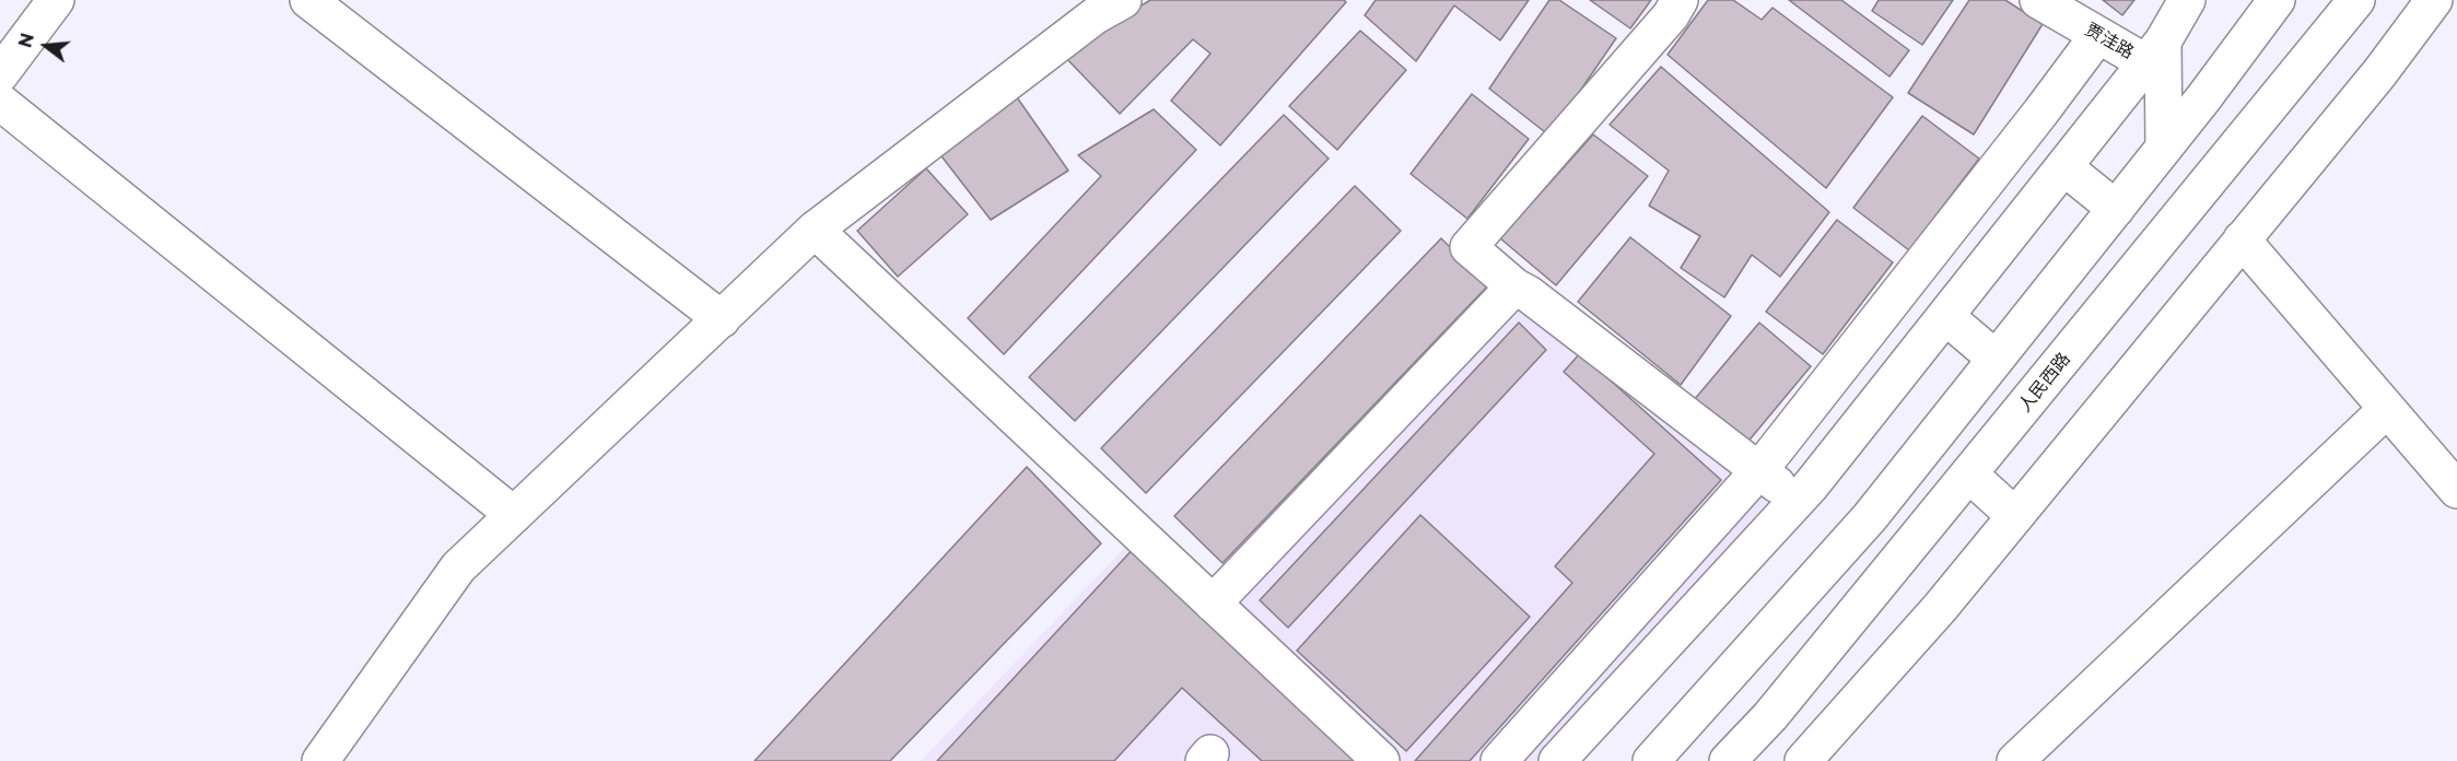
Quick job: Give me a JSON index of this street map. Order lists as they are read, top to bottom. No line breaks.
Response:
{"streets":{"street":["贾洼路","人民西路"]},"north":"left"}
